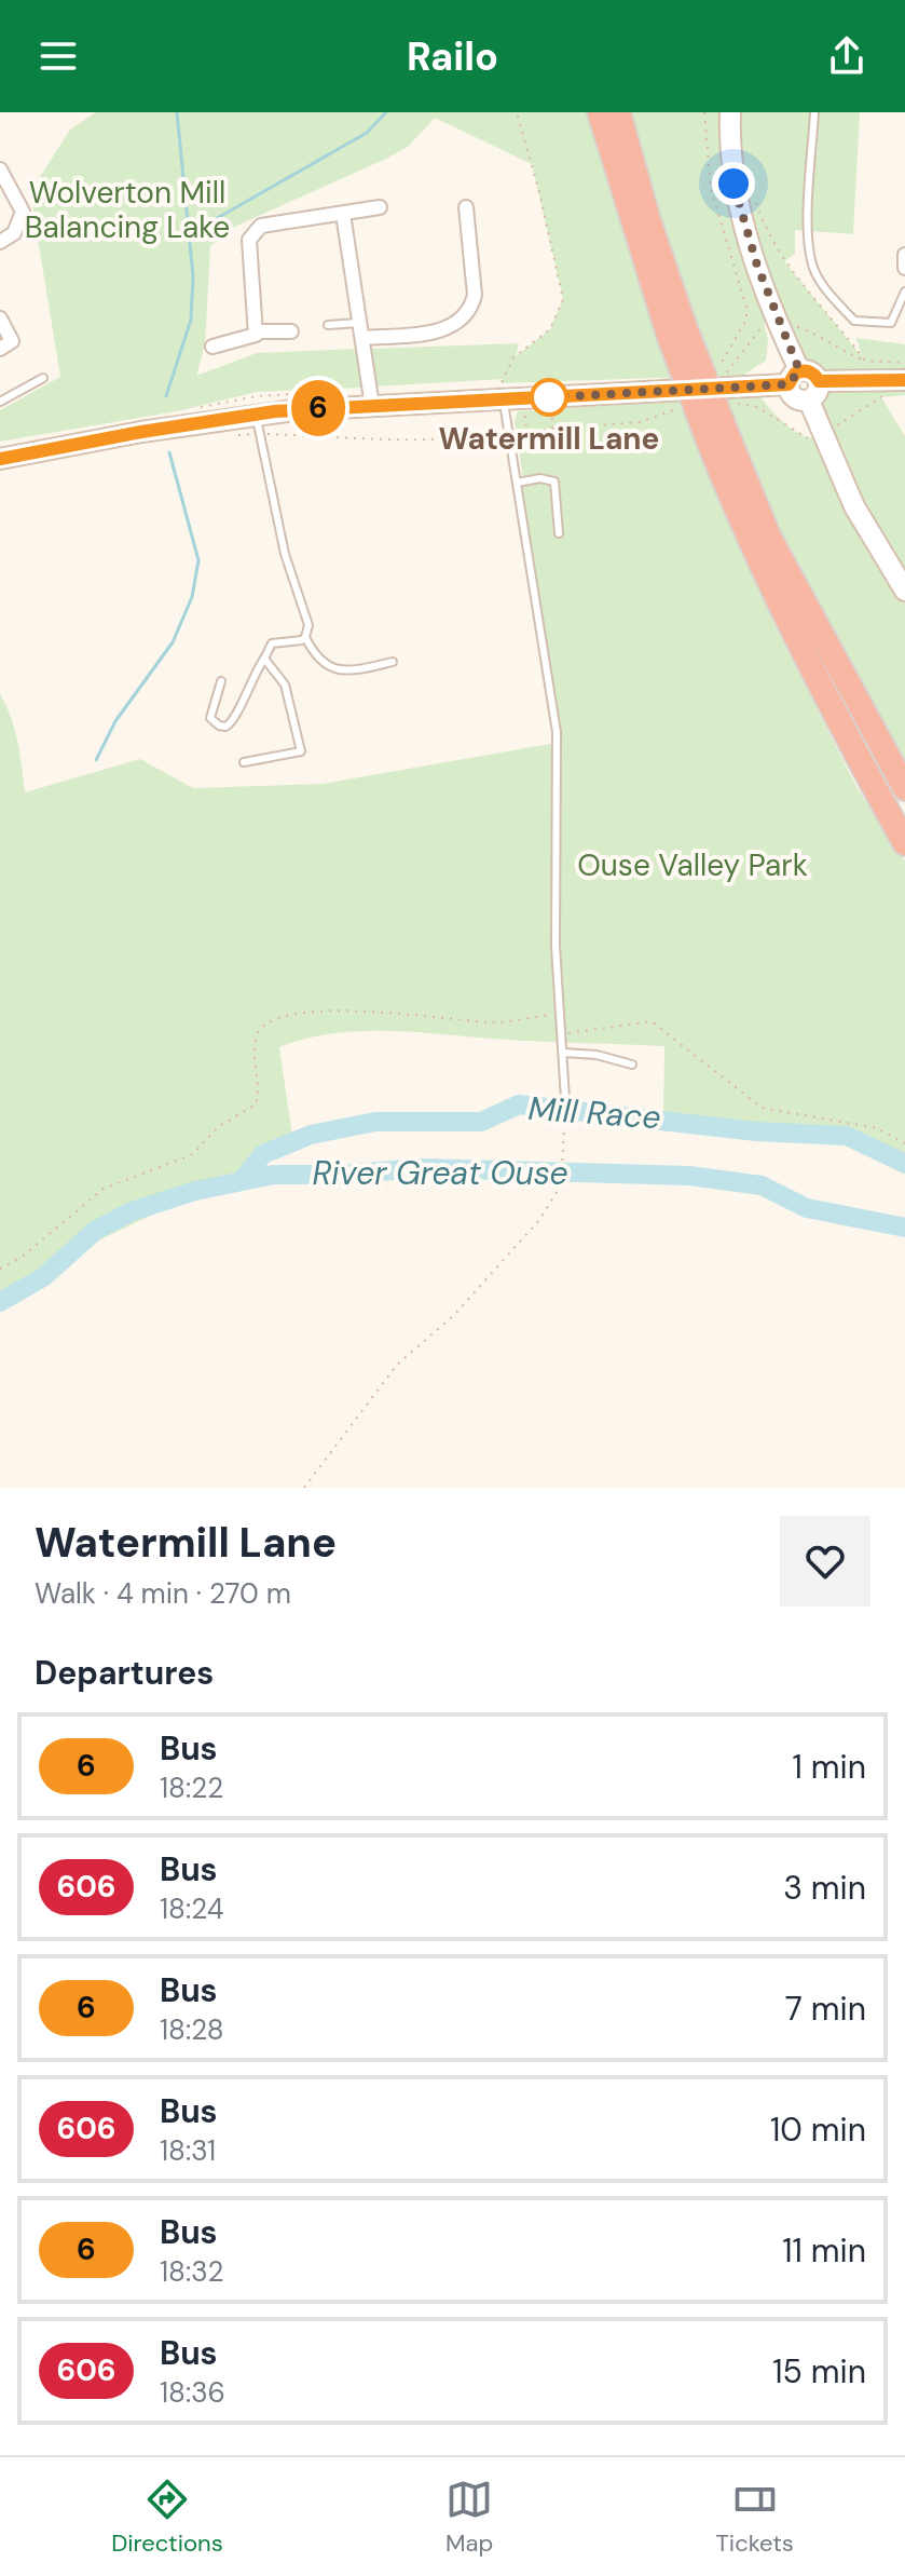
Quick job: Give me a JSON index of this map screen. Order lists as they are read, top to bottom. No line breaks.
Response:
{"water":["Mill Race","River Great Ouse"],"parks":["Wolverton Mill Balancing Lake","Ouse Valley Park"],"places":["Watermill Lane"],"lines":["bus line 6"],"page":{"header":"Railo","on_map":"6","heading":[["Watermill Lane","Walk · 4 min · 270 m"],"Departures"],"list":[{"mark":"6","name":"Bus","note":"18:22","value":"1 min"},{"mark":"606","name":"Bus","note":"18:24","value":"3 min"},{"mark":"6","name":"Bus","note":"18:28","value":"7 min"},{"mark":"606","name":"Bus","note":"18:31","value":"10 min"},{"mark":"6","name":"Bus","note":"18:32","value":"11 min"},{"mark":"606","name":"Bus","note":"18:36","value":"15 min"}],"tabs":["Directions","Map","Tickets"]}}
